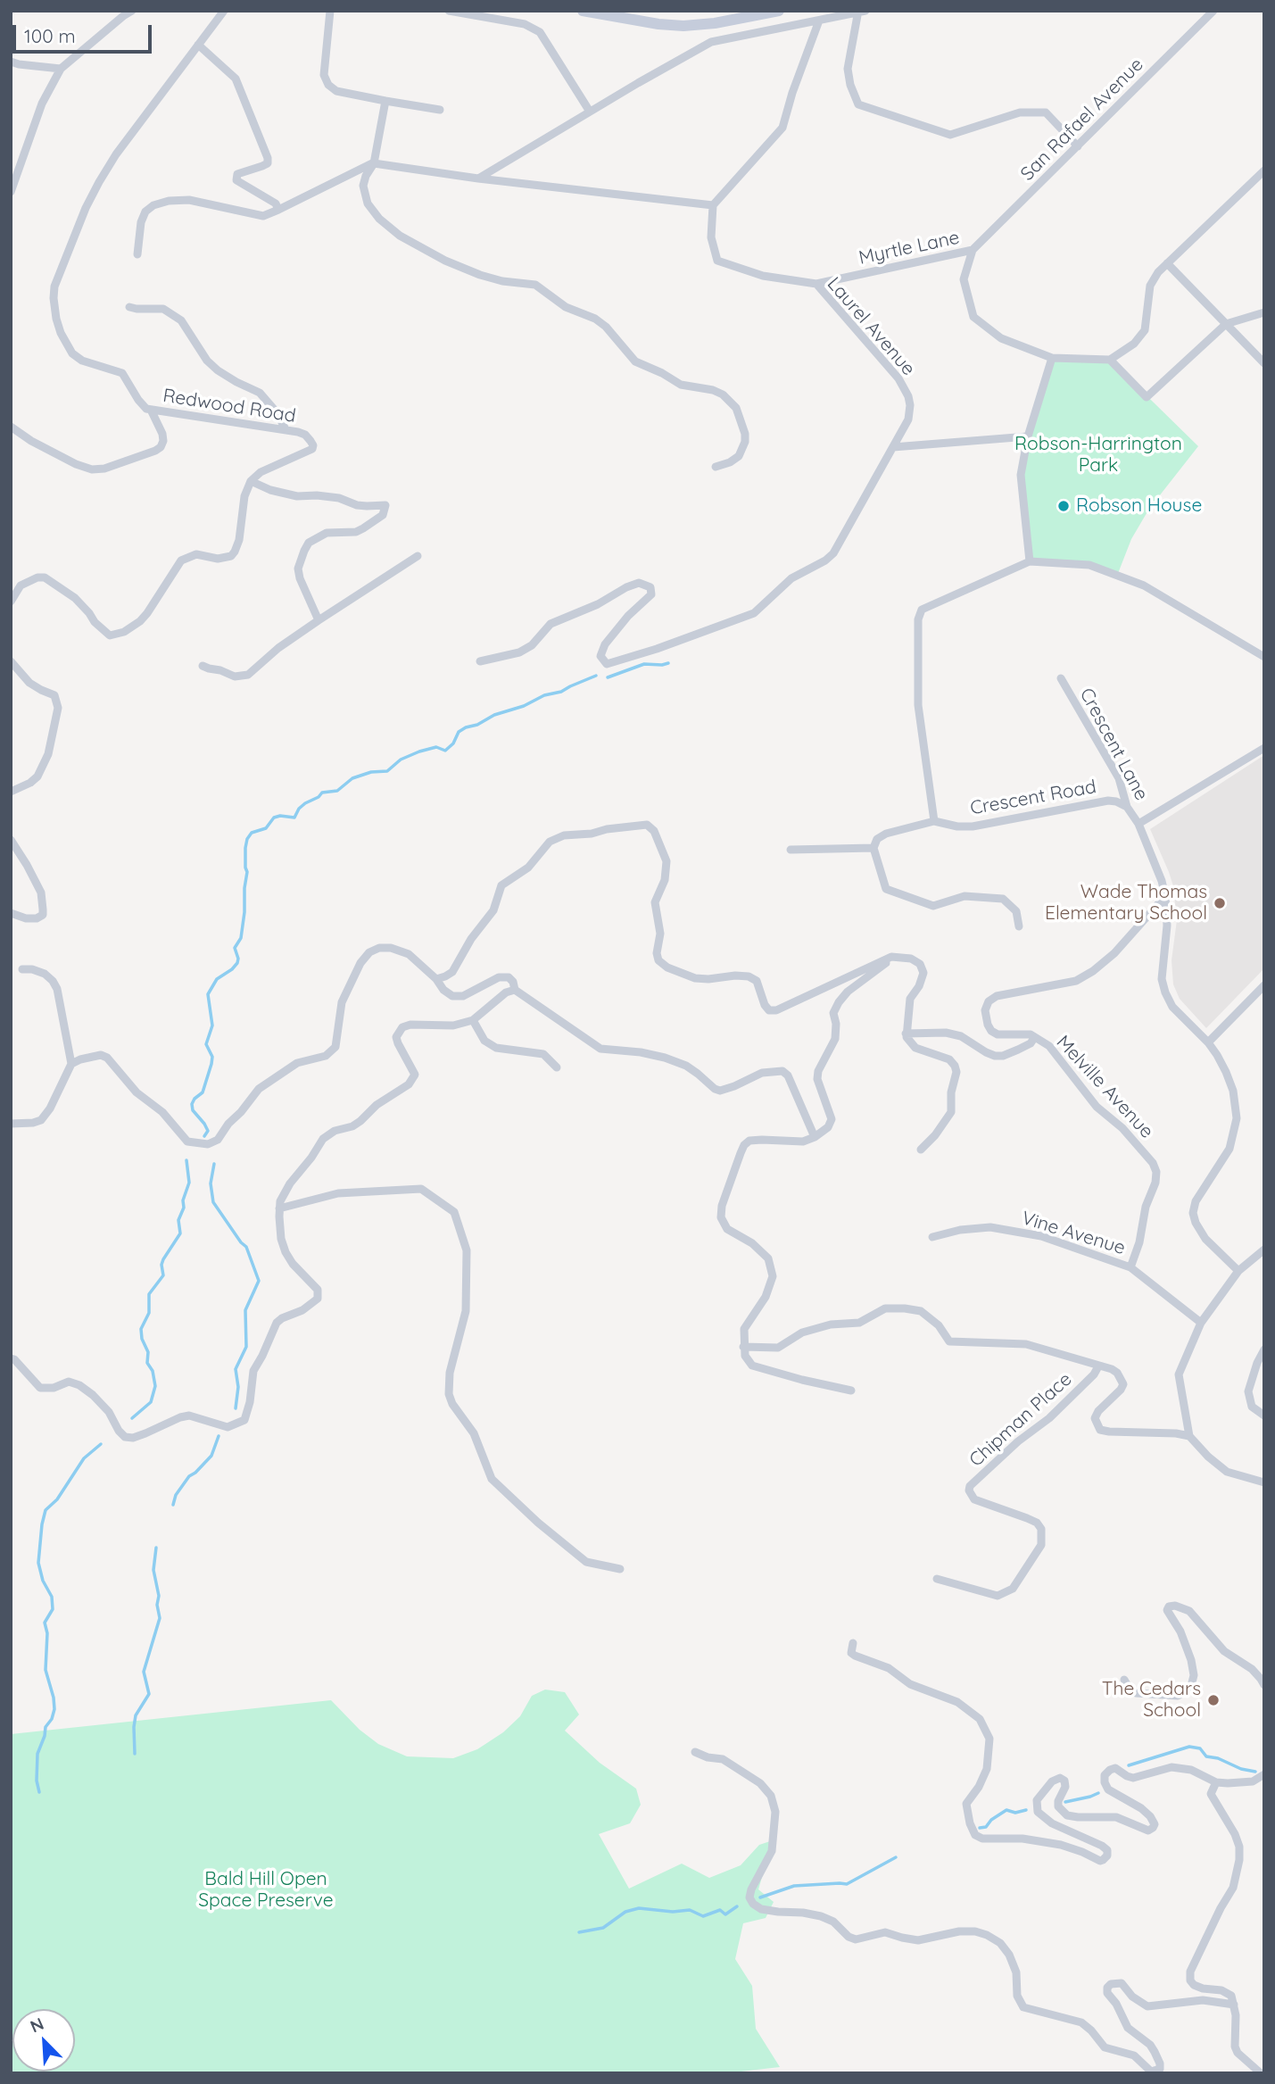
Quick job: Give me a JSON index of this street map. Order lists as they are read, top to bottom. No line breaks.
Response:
{"streets":{"street":["San Rafael Avenue","Myrtle Lane","Laurel Avenue","Redwood Road","Crescent Lane","Crescent Road","Melville Avenue","Vine Avenue","Chipman Place"]},"crossings":[["San Rafael Avenue","Myrtle Lane"],["Myrtle Lane","Laurel Avenue"],["Crescent Lane","Crescent Road"],["Melville Avenue","Vine Avenue"]],"parks":["Robson-Harrington Park","Bald Hill Open Space Preserve"],"places":["Robson House","Wade Thomas Elementary School","The Cedars School"],"scale_bar":"100 m","north":"top left"}
